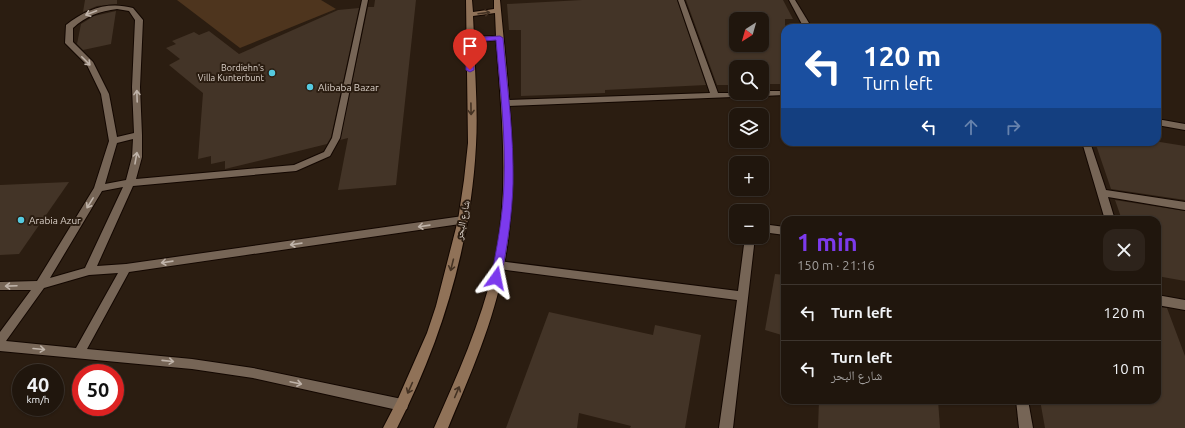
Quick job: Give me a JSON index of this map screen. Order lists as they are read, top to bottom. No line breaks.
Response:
{"streets":{"main road":["شارع البحر"]},"places":["Bordiehn's Villa Kunterbunt","Alibaba Bazar","Arabia Azur"],"north":"bottom left","page":{"map_buttons":["+","−"],"turn":["120 m","Turn left"],"heading":["1 min","150 m · 21:16"],"list":[{"name":"Turn left","value":"120 m"},{"name":"Turn left","note":"شارع البحر","value":"10 m"}],"speed":"40 km/h","limit":"50"}}
